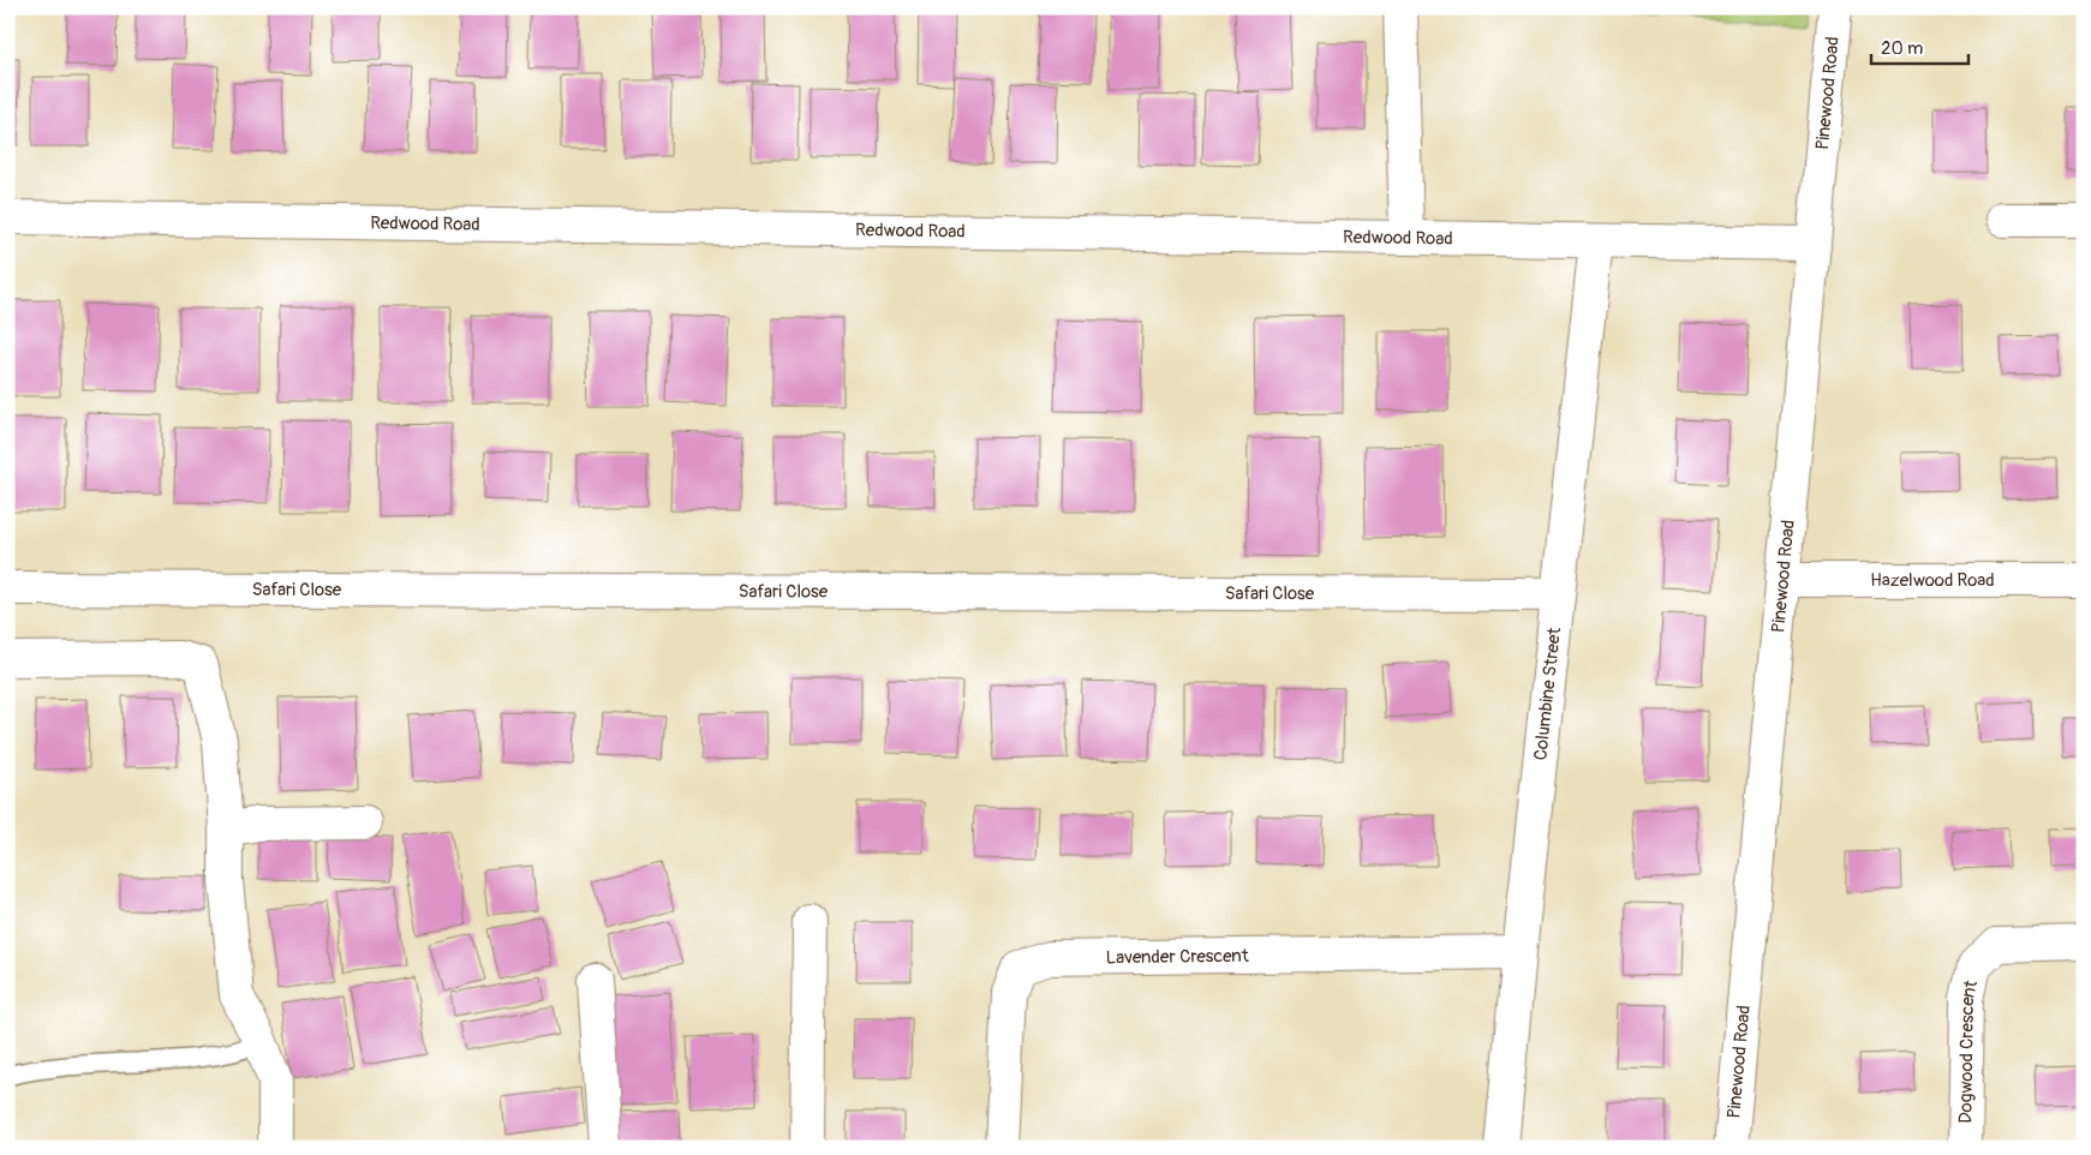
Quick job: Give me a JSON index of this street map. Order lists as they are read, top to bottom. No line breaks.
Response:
{"streets":{"street":["Pinewood Road","Redwood Road","Hazelwood Road","Safari Close","Columbine Street","Lavender Crescent","Dogwood Crescent"]},"crossings":[["Pinewood Road","Redwood Road"],["Pinewood Road","Hazelwood Road"],["Redwood Road","Columbine Street"],["Safari Close","Columbine Street"],["Columbine Street","Lavender Crescent"]],"scale_bar":"20 m"}
